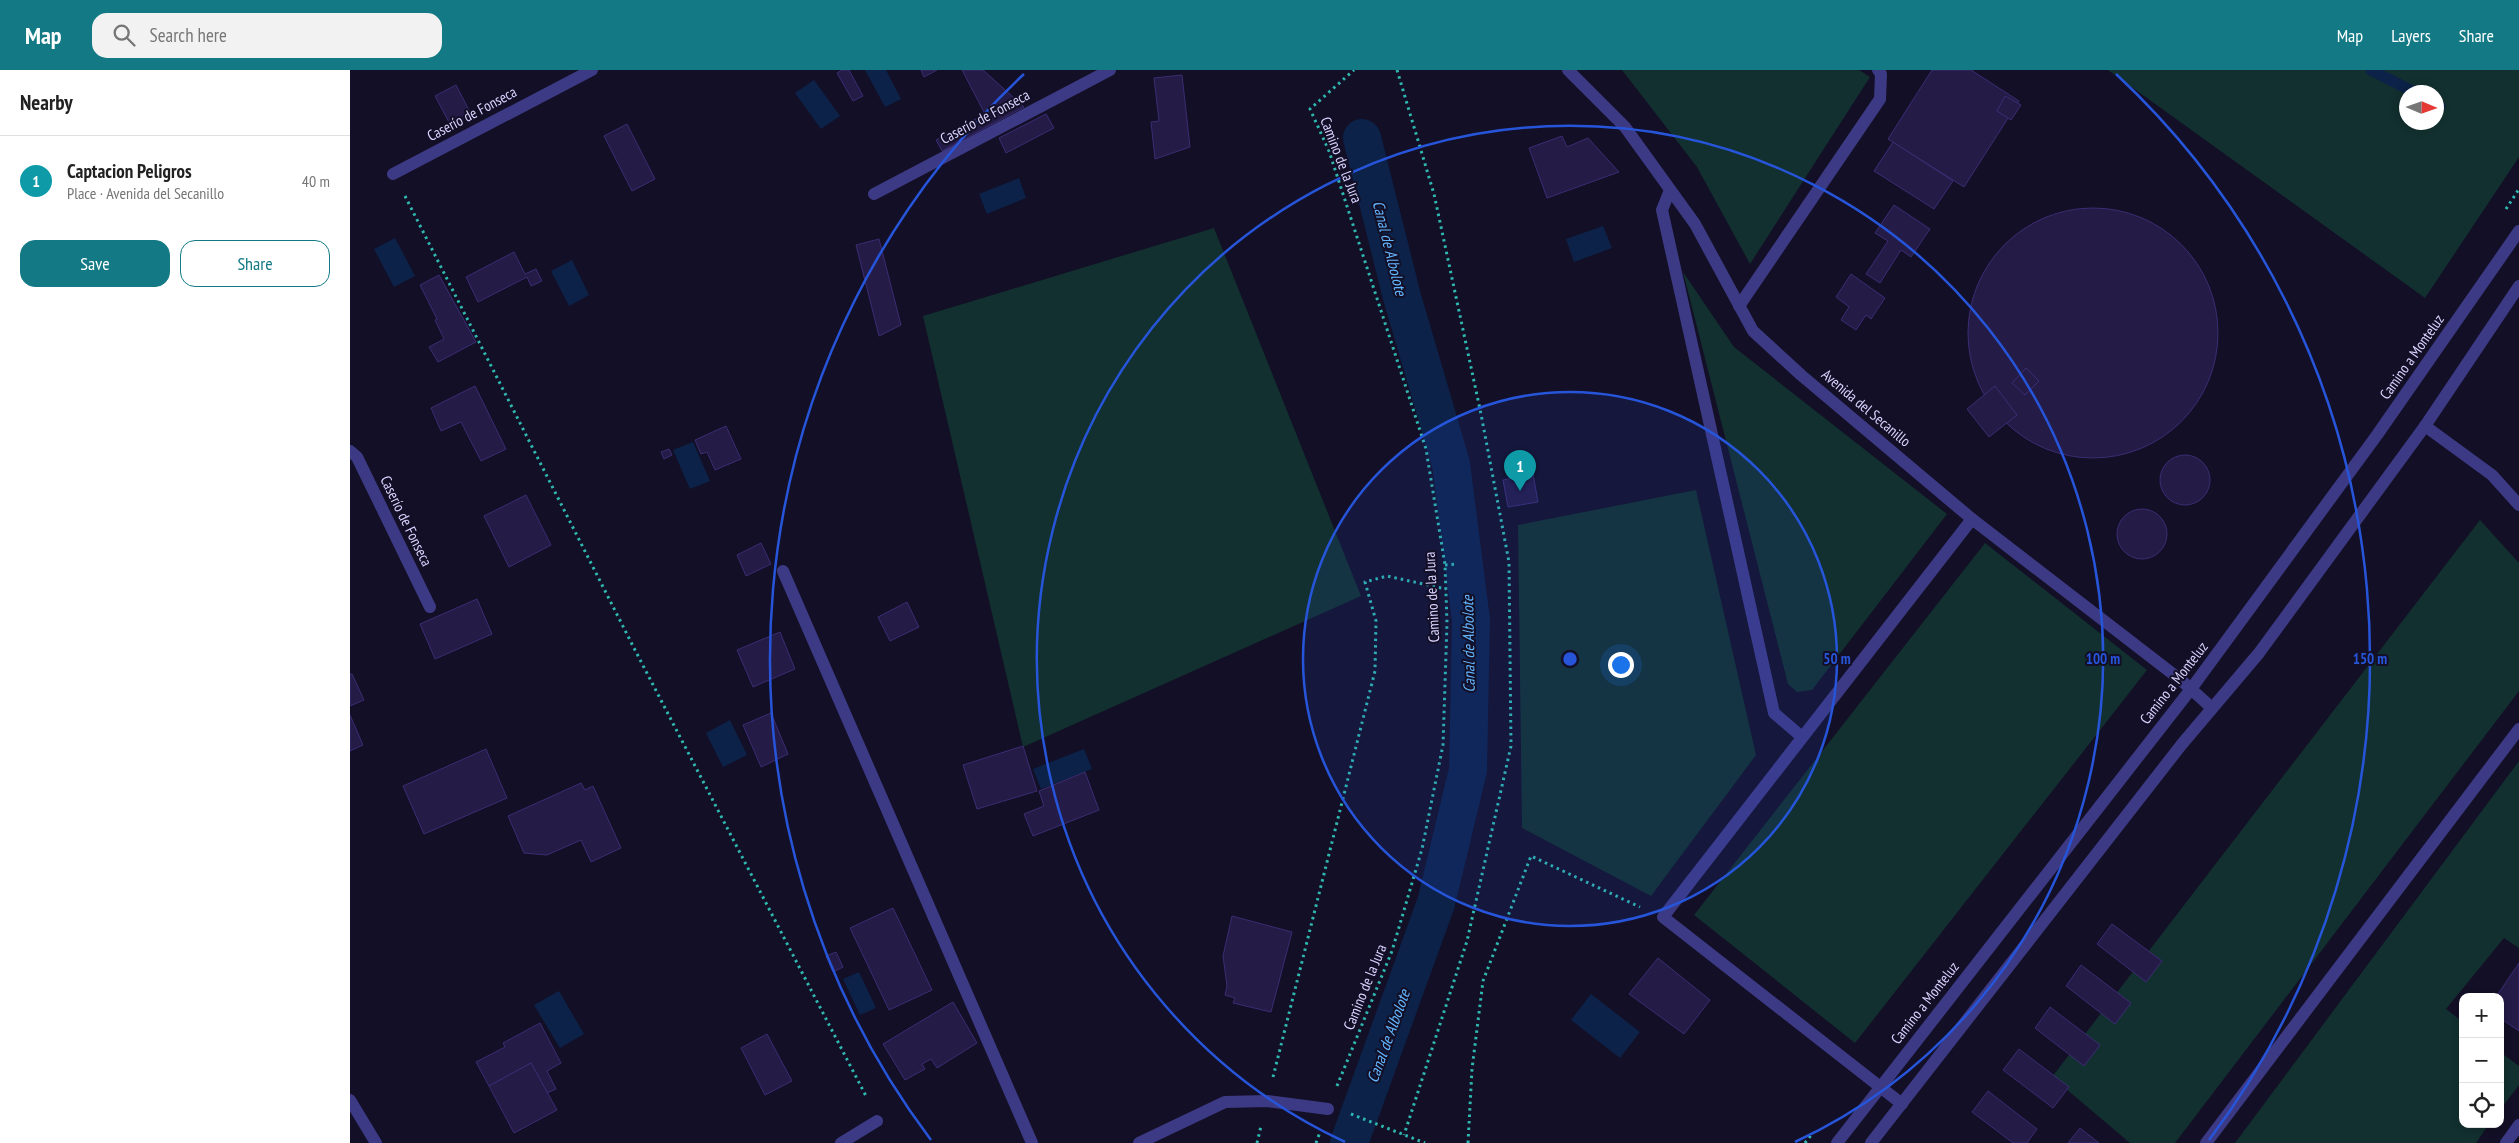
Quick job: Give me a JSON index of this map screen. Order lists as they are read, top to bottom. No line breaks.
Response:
{"streets":{"street":["Caserío de Fonseca","Camino a Monteluz","Avenida del Secanillo"],"path":["Camino de la Jura"]},"crossings":[["Camino a Monteluz","Avenida del Secanillo"]],"water":["Canal de Albolote"],"north":"right","page":{"header":"Map","search":"Search here","nav":["Map","Layers","Share"],"heading":"Nearby","list":[{"mark":"1","name":"Captacion Peligros","note":"Place · Avenida del Secanillo","value":"40 m"}],"buttons":["Save","Share"],"pins":"1","map_buttons":["+","−"]},"rings":["50 m","100 m","150 m"]}
